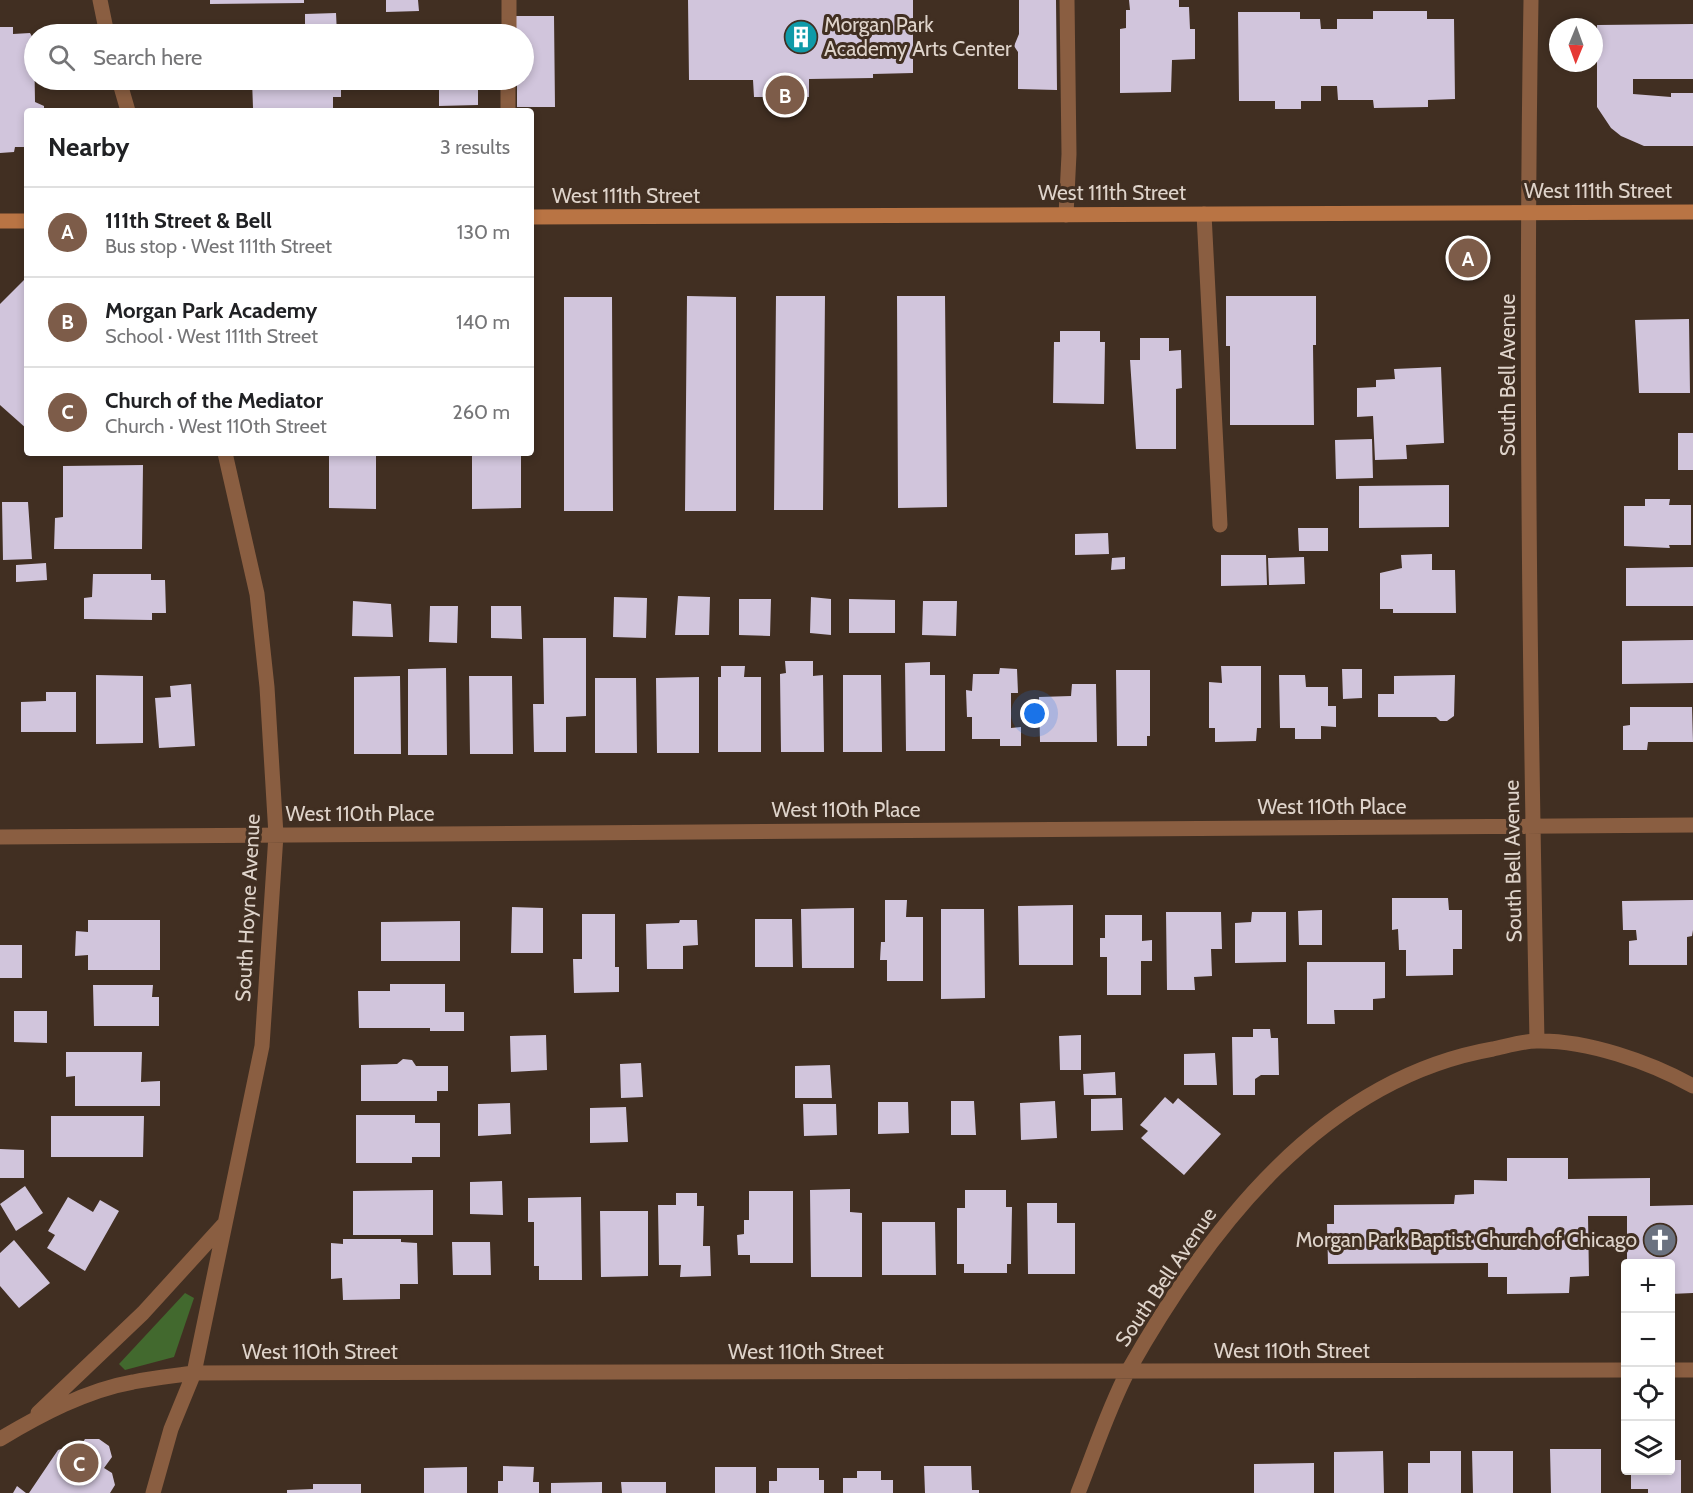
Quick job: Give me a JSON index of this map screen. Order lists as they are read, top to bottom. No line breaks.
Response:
{"streets":{"main road":["West 111th Street"],"street":["South Bell Avenue","West 110th Place","South Hoyne Avenue","West 110th Street"]},"crossings":[["West 111th Street","South Bell Avenue"],["South Bell Avenue","West 110th Place"],["South Bell Avenue","West 110th Street"],["West 110th Place","South Hoyne Avenue"],["South Hoyne Avenue","West 110th Street"]],"places":{"building":["Morgan Park Academy Arts Center"],"church":["Morgan Park Baptist Church of Chicago"]},"north":"bottom","page":{"search":"Search here","pins":["B","A","C"],"heading":["Nearby","3 results"],"list":[{"mark":"A","name":"111th Street & Bell","note":"Bus stop · West 111th Street","value":"130 m"},{"mark":"B","name":"Morgan Park Academy","note":"School · West 111th Street","value":"140 m"},{"mark":"C","name":"Church of the Mediator","note":"Church · West 110th Street","value":"260 m"}],"map_buttons":["+","−"]}}
